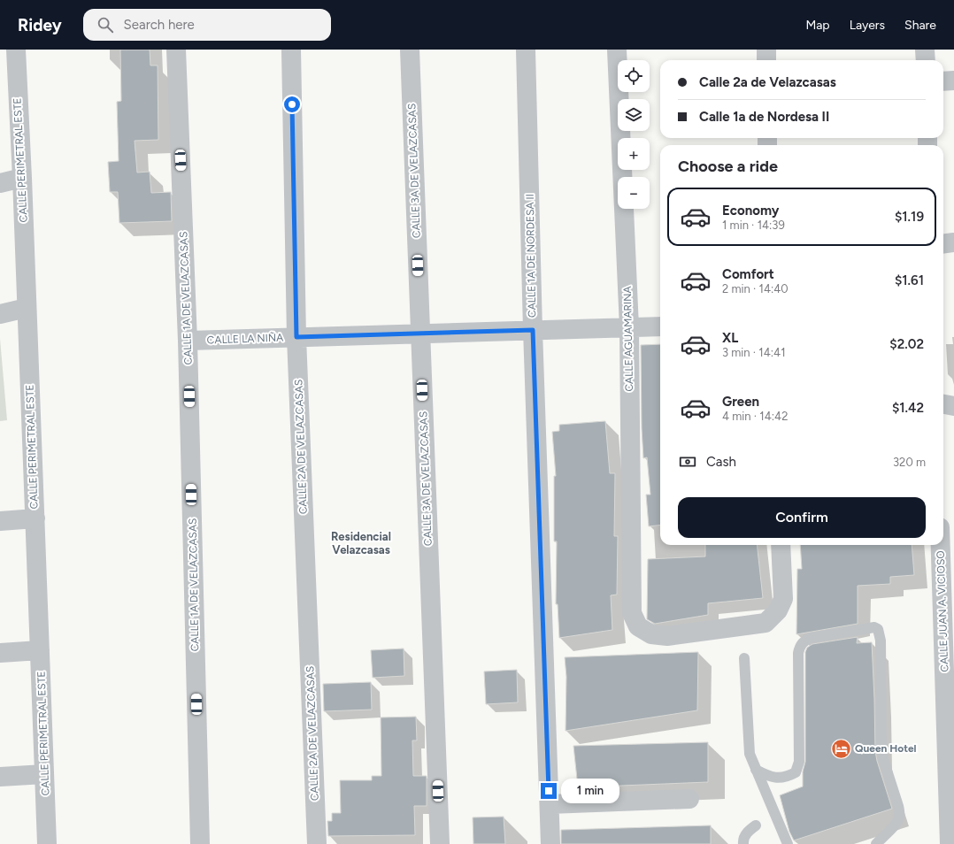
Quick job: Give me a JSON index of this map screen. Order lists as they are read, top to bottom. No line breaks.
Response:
{"streets":{"street":["CALLE PERIMETRAL ESTE","CALLE 3A DE VELAZCASAS","CALLE 1A DE NORDESA II","CALLE 1A DE VELAZCASAS","CALLE LA NIÑA","CALLE AGUAMARINA","CALLE 2A DE VELAZCASAS","CALLE JUAN A. VICIOSO"]},"crossings":[["CALLE 3A DE VELAZCASAS","CALLE LA NIÑA"],["CALLE 1A DE NORDESA II","CALLE LA NIÑA"],["CALLE 1A DE VELAZCASAS","CALLE LA NIÑA"],["CALLE LA NIÑA","CALLE AGUAMARINA"],["CALLE LA NIÑA","CALLE 2A DE VELAZCASAS"]],"districts":["Residencial Velazcasas"],"places":{"hotel":["Queen Hotel"]},"page":{"header":"Ridey","search":"Search here","nav":["Map","Layers","Share"],"map_buttons":["+","−"],"banner":["Calle 2a de Velazcasas","Calle 1a de Nordesa II"],"heading":"Choose a ride","list":[{"name":"Economy","note":"1 min · 14:39","value":"$1.19"},{"name":"Comfort","note":"2 min · 14:40","value":"$1.61"},{"name":"XL","note":"3 min · 14:41","value":"$2.02"},{"name":"Green","note":"4 min · 14:42","value":"$1.42"}],"pay":["Cash","320 m"],"buttons":"Confirm","bubble":"1 min"}}
